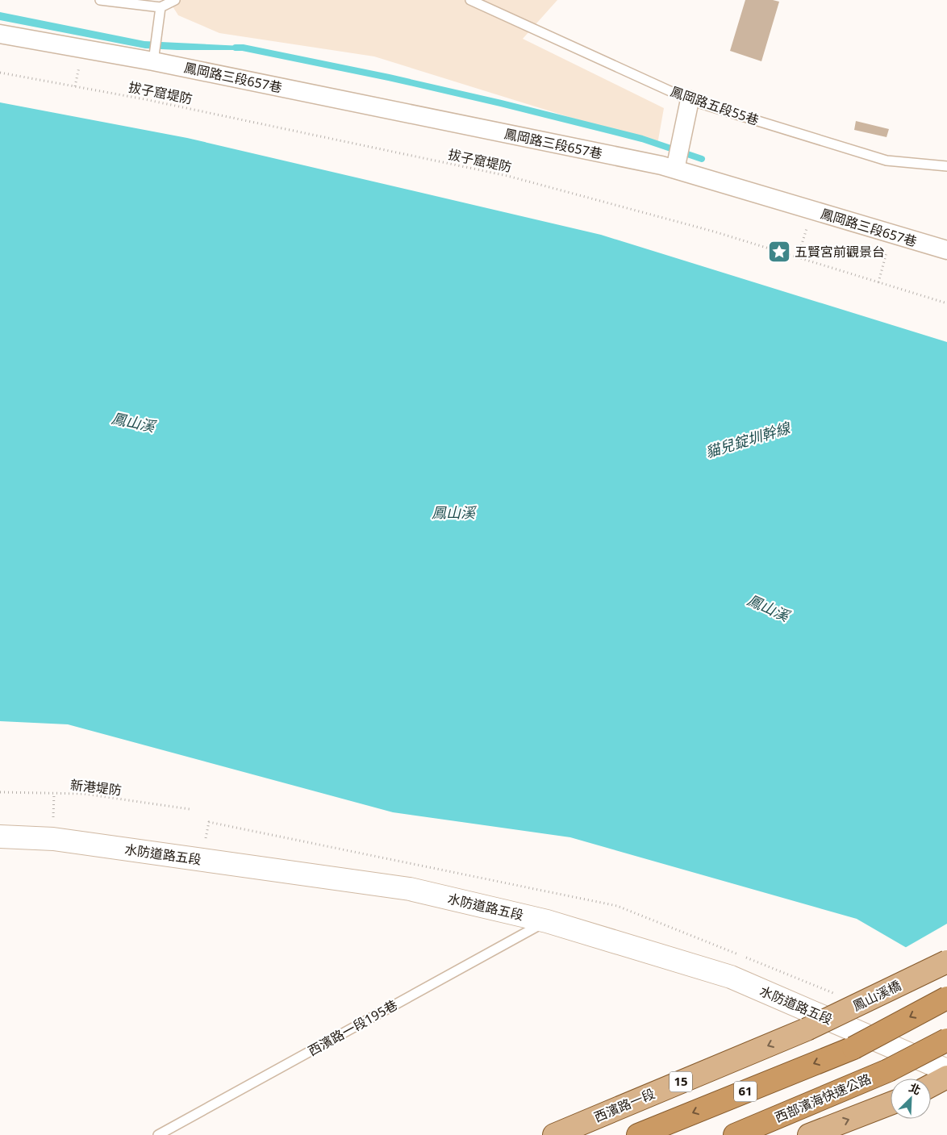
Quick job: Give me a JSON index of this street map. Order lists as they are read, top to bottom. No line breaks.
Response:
{"streets":{"highway":["61","西部濱海快速公路"],"main road":["鳳山溪橋","15","西濱路一段"],"street":["鳳岡路三段657巷","水防道路五段"],"lane":["鳳岡路五段55巷","西濱路一段195巷"],"path":["拔子窟堤防","新港堤防"]},"crossings":[["水防道路五段","西濱路一段195巷"],["鳳山溪橋","西濱路一段"]],"one_way":["西濱路一段"],"water":["鳳山溪","貓兒錠圳幹線"],"places":{"place":["五賢宮前觀景台"]},"north":"top right"}
